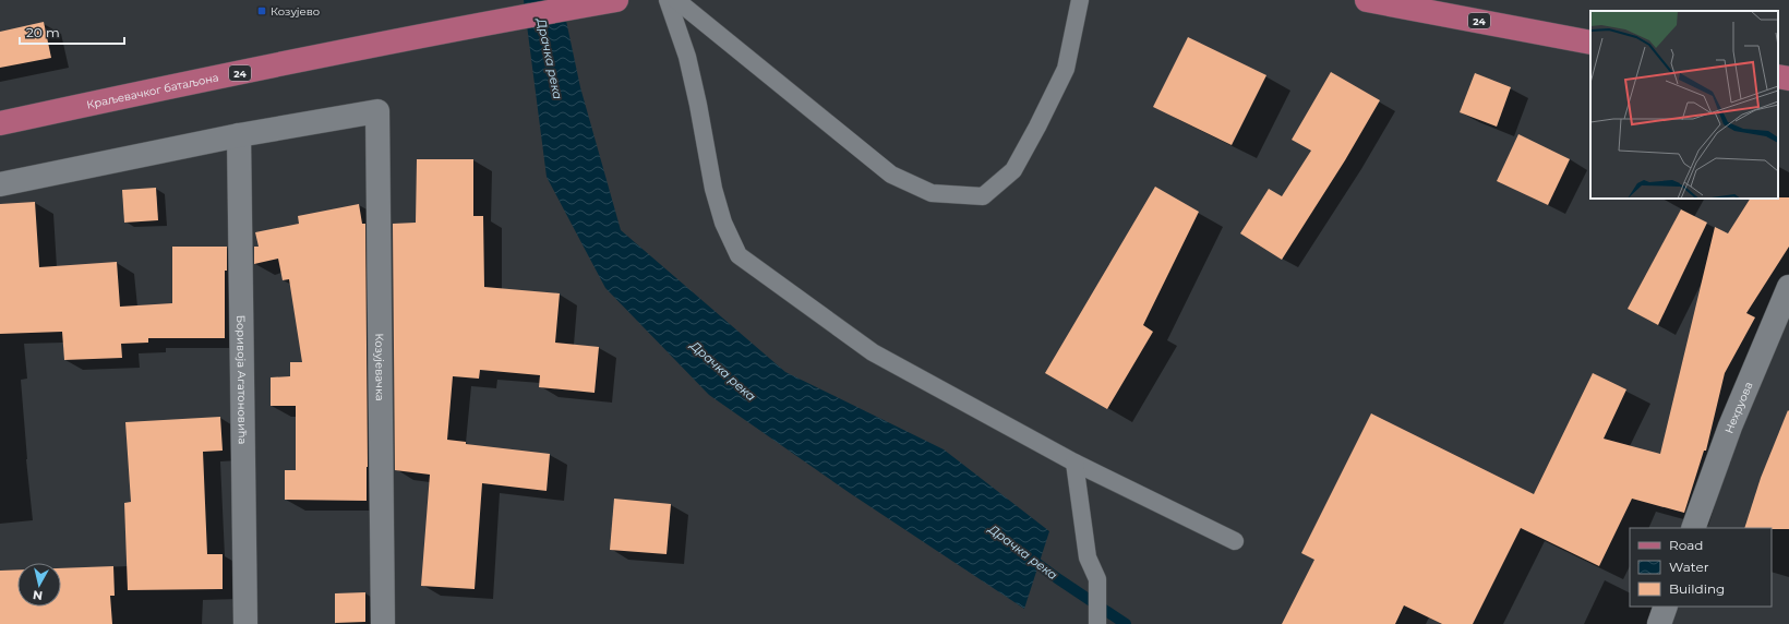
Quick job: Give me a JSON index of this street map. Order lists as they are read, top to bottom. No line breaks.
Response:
{"streets":{"main road":["24","Краљевачког батаљона"],"street":["Козујевачка","Боривоја Агатоновића","Нехруова"]},"crossings":[["Козујевачка","Боривоја Агатоновића"]],"water":["Драчка река"],"places":{"transit":["Козујево"]},"legend":["Road","Water","Building"],"scale_bar":"20 m","north":"bottom"}
